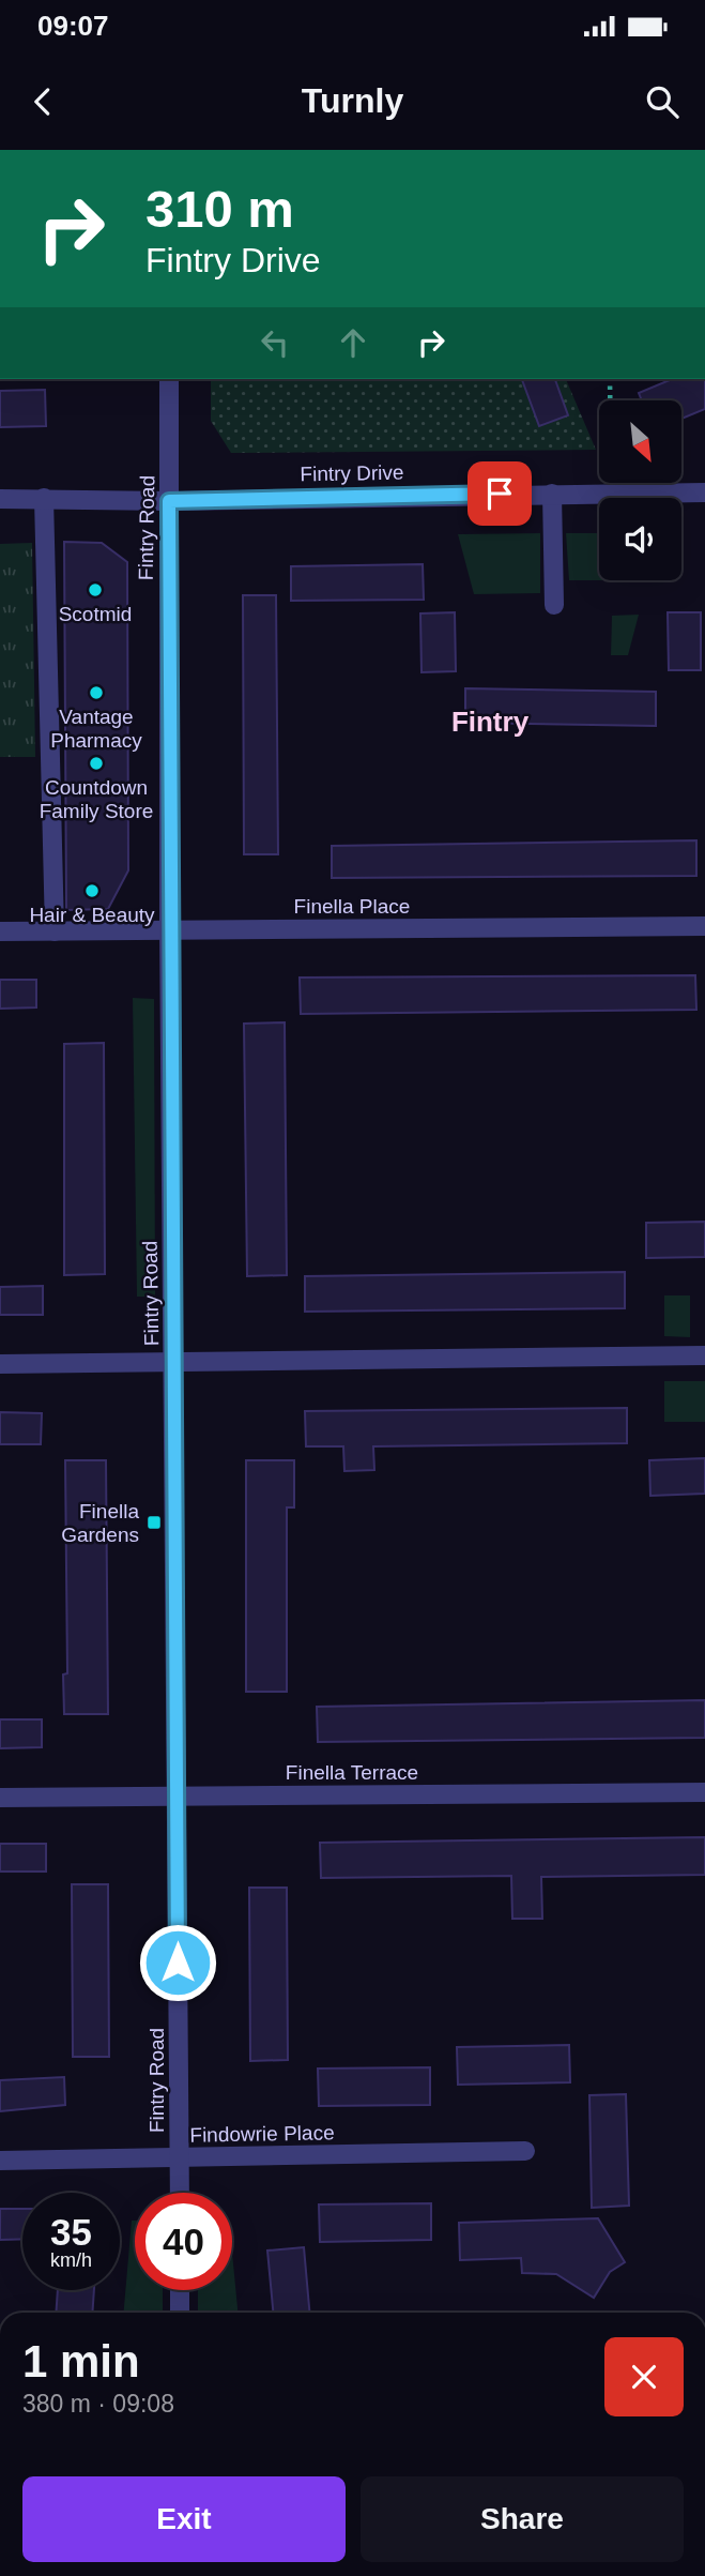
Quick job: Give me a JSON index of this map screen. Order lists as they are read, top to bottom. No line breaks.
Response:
{"streets":{"street":["Fintry Drive","Fintry Road","Finella Place","Finella Terrace","Findowrie Place"]},"crossings":[["Fintry Drive","Fintry Road"],["Fintry Road","Finella Place"],["Fintry Road","Finella Terrace"],["Fintry Road","Findowrie Place"]],"districts":["Fintry"],"places":{"other":["Scotmid","Vantage Pharmacy","Countdown Family Store","Hair & Beauty"],"transit":["Finella Gardens"]},"north":"bottom right","page":{"status":"09:07","header":"Turnly","turn":["310 m","Fintry Drive"],"speed":"35 km/h","limit":"40","heading":["1 min","380 m · 09:08"],"buttons":["Exit","Share"]}}
